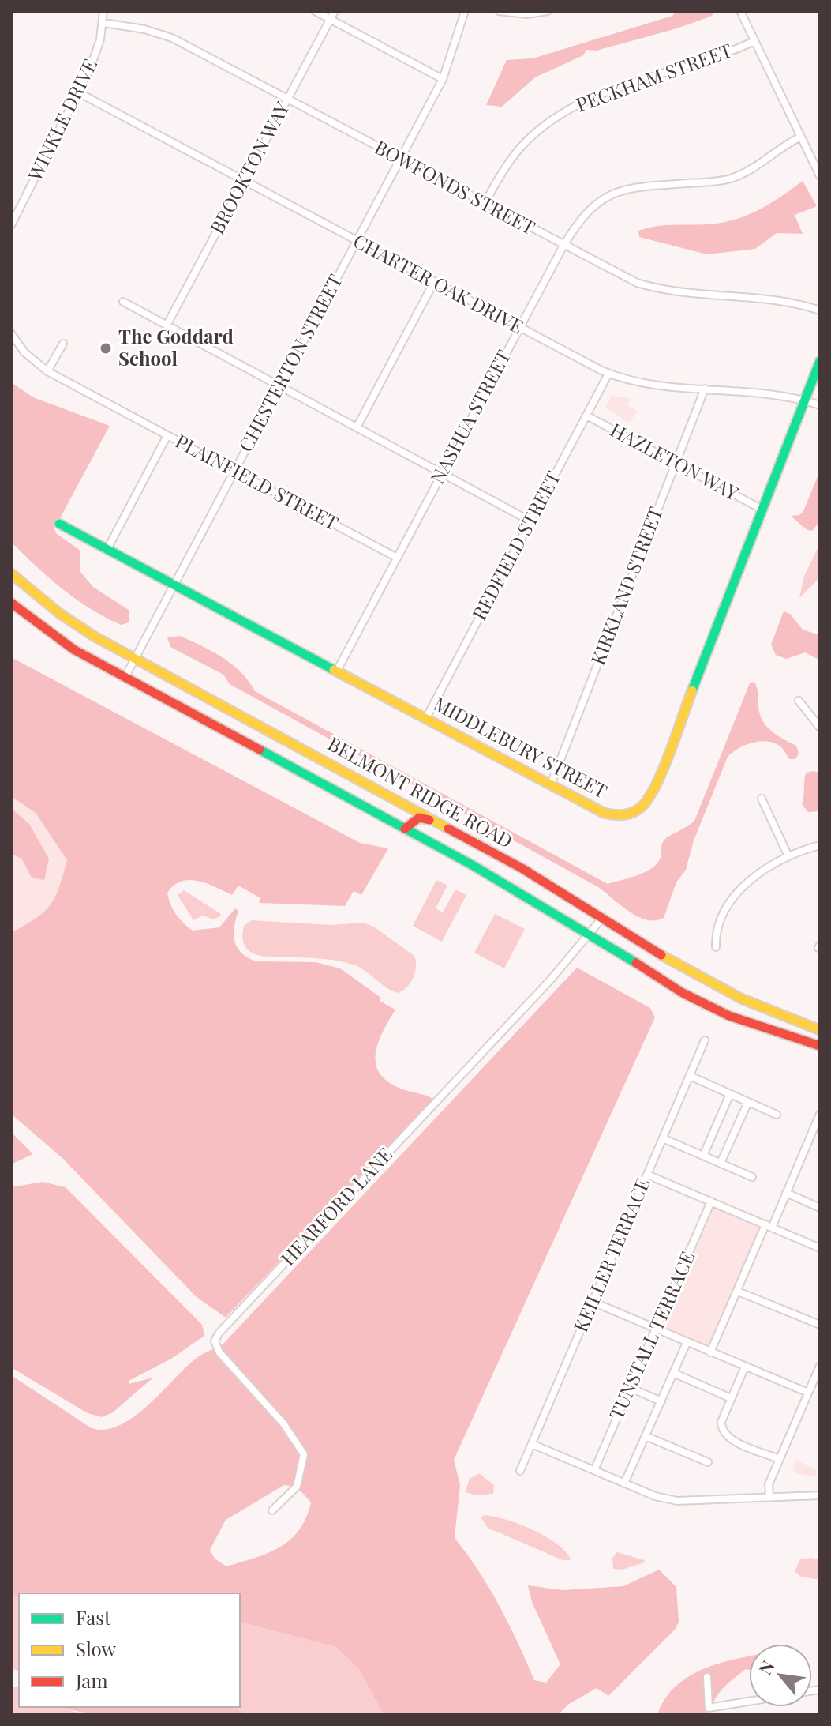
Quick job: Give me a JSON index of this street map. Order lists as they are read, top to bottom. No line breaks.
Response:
{"streets":{"main road":["MIDDLEBURY STREET","BELMONT RIDGE ROAD"],"street":["PECKHAM STREET","WINKLE DRIVE","BROOKTON WAY","BOWFONDS STREET","CHARTER OAK DRIVE","CHESTERTON STREET","NASHUA STREET","HAZLETON WAY","PLAINFIELD STREET","REDFIELD STREET","KIRKLAND STREET","HEARFORD LANE","KEILLER TERRACE","TUNSTALL TERRACE"]},"crossings":[["PECKHAM STREET","BOWFONDS STREET"],["WINKLE DRIVE","BOWFONDS STREET"],["WINKLE DRIVE","CHARTER OAK DRIVE"],["BROOKTON WAY","BOWFONDS STREET"],["BROOKTON WAY","CHARTER OAK DRIVE"],["BOWFONDS STREET","CHESTERTON STREET"],["BOWFONDS STREET","NASHUA STREET"],["CHARTER OAK DRIVE","CHESTERTON STREET"],["CHARTER OAK DRIVE","NASHUA STREET"],["CHARTER OAK DRIVE","REDFIELD STREET"],["CHARTER OAK DRIVE","KIRKLAND STREET"],["CHARTER OAK DRIVE","MIDDLEBURY STREET"],["CHESTERTON STREET","PLAINFIELD STREET"],["CHESTERTON STREET","MIDDLEBURY STREET"],["CHESTERTON STREET","BELMONT RIDGE ROAD"],["NASHUA STREET","PLAINFIELD STREET"],["NASHUA STREET","MIDDLEBURY STREET"],["HAZLETON WAY","REDFIELD STREET"],["HAZLETON WAY","KIRKLAND STREET"],["HAZLETON WAY","MIDDLEBURY STREET"],["REDFIELD STREET","MIDDLEBURY STREET"],["KIRKLAND STREET","MIDDLEBURY STREET"],["BELMONT RIDGE ROAD","HEARFORD LANE"]],"places":["The Goddard School"],"legend":["Fast","Slow","Jam"],"north":"top left"}
